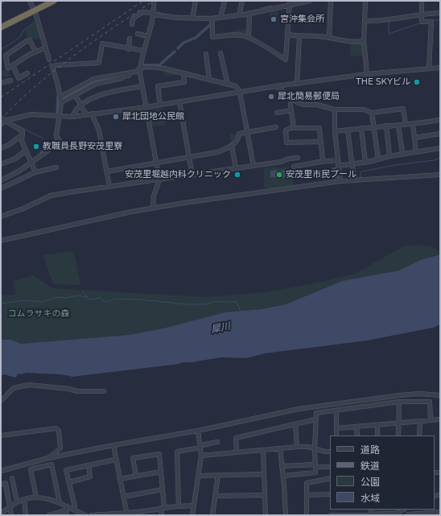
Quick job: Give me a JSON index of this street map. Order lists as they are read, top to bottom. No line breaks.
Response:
{"water":["犀川"],"parks":["コムラサキの森"],"places":["宮沖集会所","THE SKYビル","犀北簡易郵便局","犀北団地公民館","教職員長野安茂里寮","安茂里堀越内科クリニック","安茂里市民プール"],"legend":["道路","鉄道","公園","水域"]}
